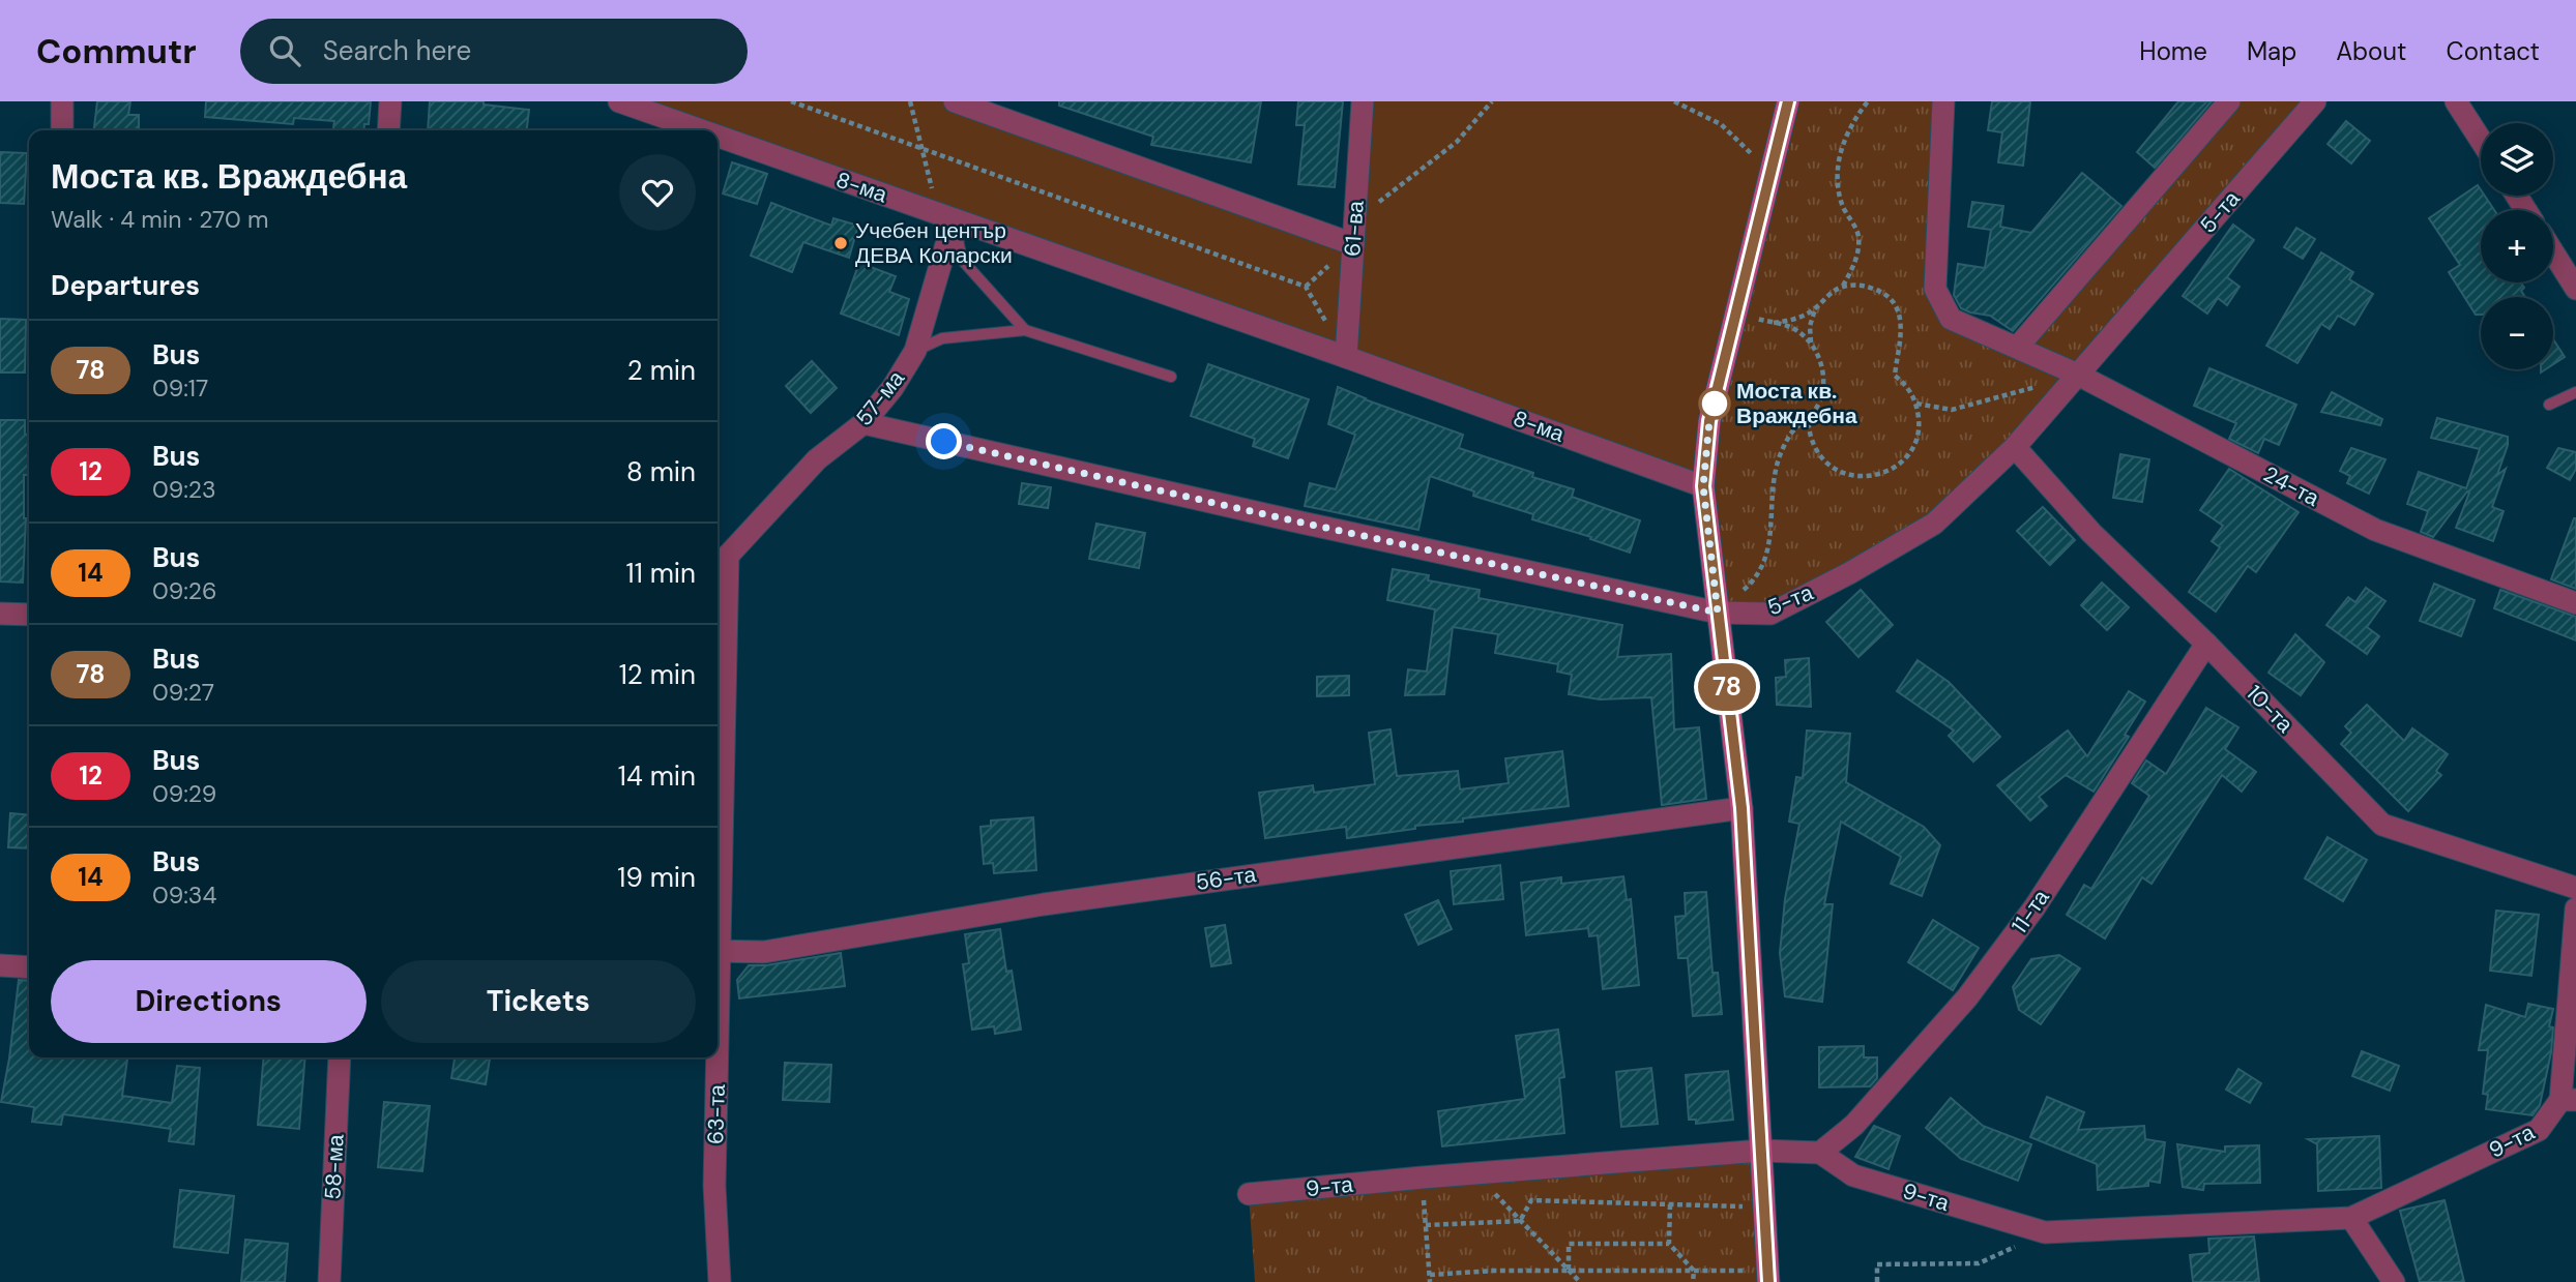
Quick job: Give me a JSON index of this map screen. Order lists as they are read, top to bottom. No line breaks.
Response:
{"streets":{"street":["8-ма","5-та","61-ва","57-ма","24-та","10-та","56-та","11-та","63-та","9-та","58-ма"]},"crossings":[["8-ма","61-ва"],["8-ма","57-ма"],["5-та","57-ма"],["5-та","24-та"],["5-та","10-та"],["57-ма","63-та"],["10-та","11-та"],["11-та","9-та"]],"places":["Учебен център ДЕВА Коларски","Моста кв. Враждебна"],"lines":["bus line 78"],"page":{"header":"Commutr","search":"Search here","nav":["Home","Map","About","Contact"],"on_map":"78","map_buttons":["+","−"],"heading":[["Моста кв. Враждебна","Walk · 4 min · 270 m"],"Departures"],"list":[{"mark":"78","name":"Bus","note":"09:17","value":"2 min"},{"mark":"12","name":"Bus","note":"09:23","value":"8 min"},{"mark":"14","name":"Bus","note":"09:26","value":"11 min"},{"mark":"78","name":"Bus","note":"09:27","value":"12 min"},{"mark":"12","name":"Bus","note":"09:29","value":"14 min"},{"mark":"14","name":"Bus","note":"09:34","value":"19 min"}],"buttons":["Directions","Tickets"]}}
